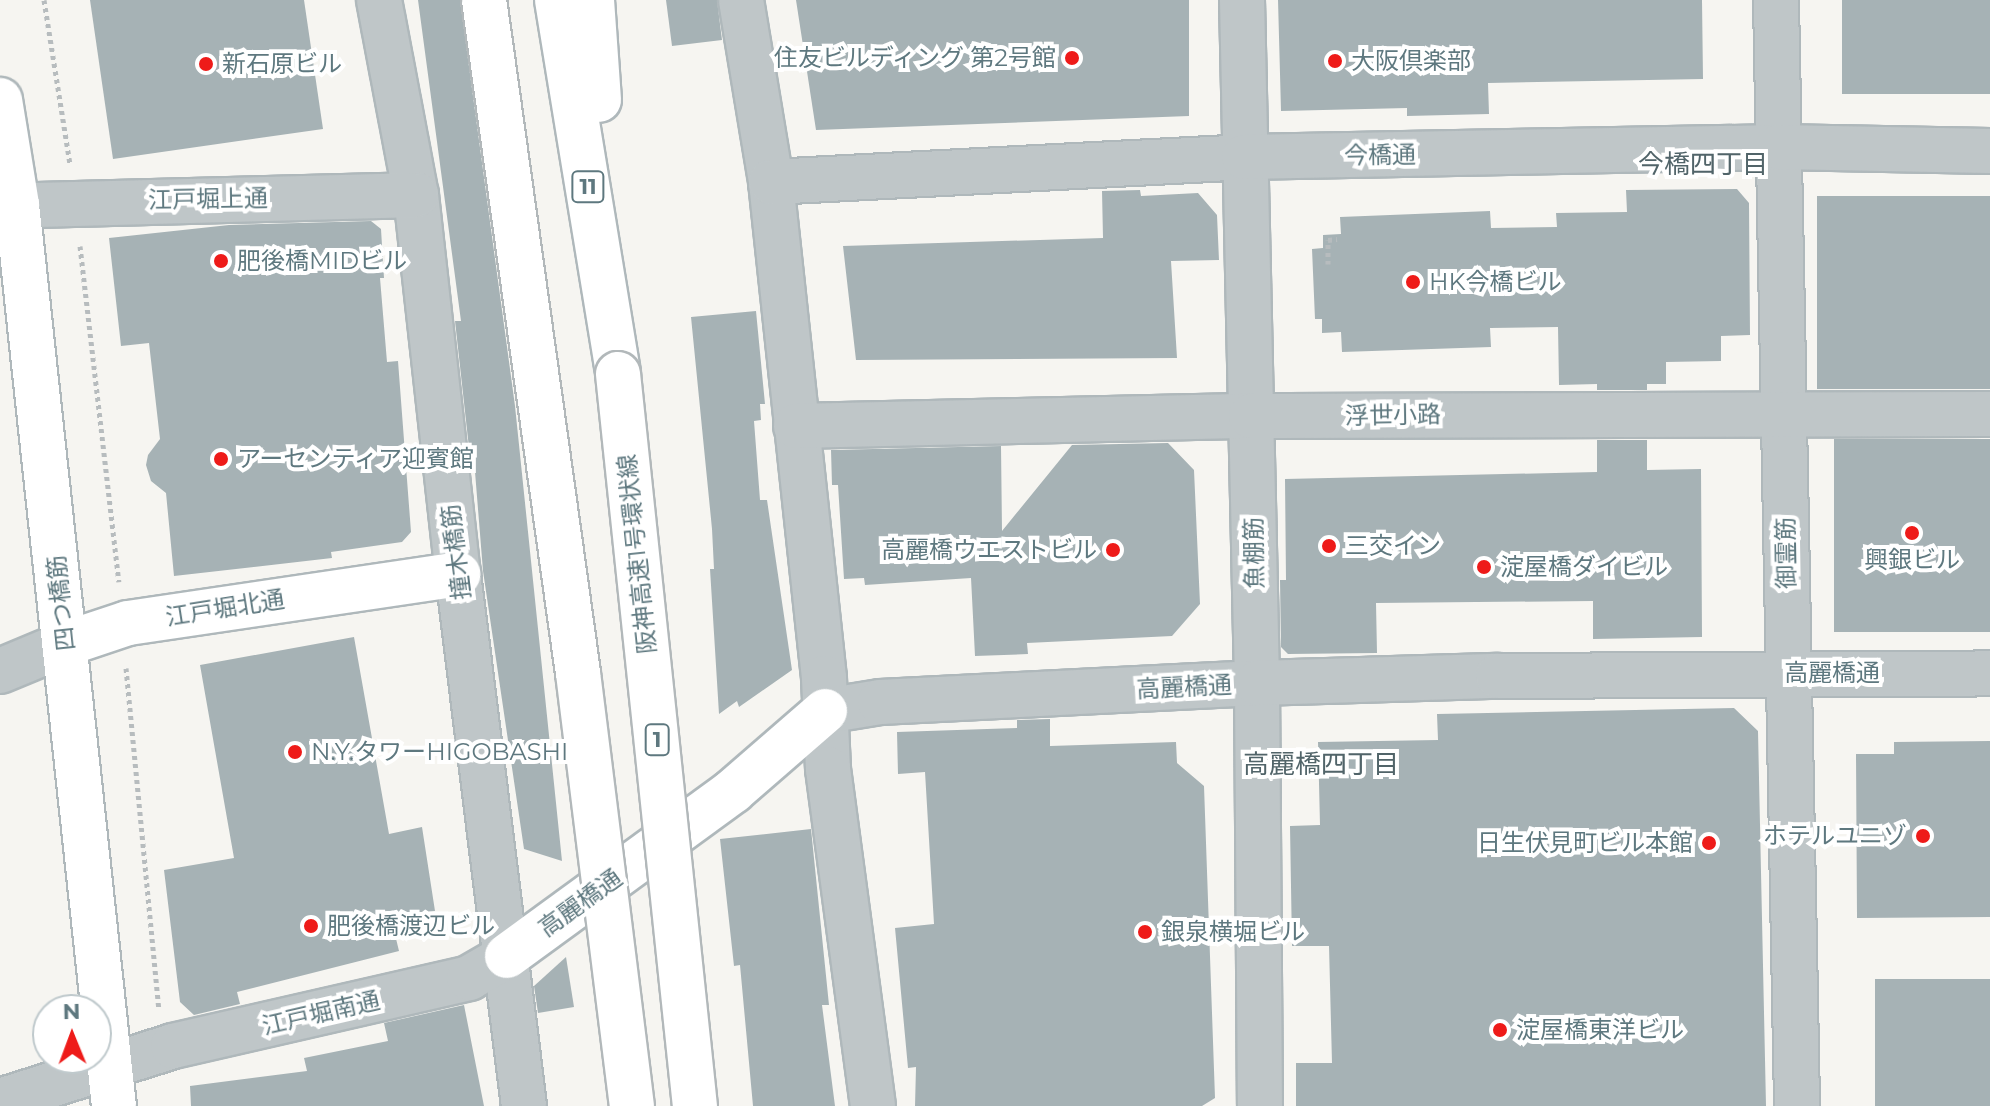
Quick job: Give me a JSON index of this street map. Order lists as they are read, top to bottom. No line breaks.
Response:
{"streets":{"main road":["11","阪神高速1号環状線","四つ橋筋","江戸堀北通","高麗橋通","1"],"street":["今橋通","江戸堀上通","浮世小路","撞木橋筋","魚棚筋","御霊筋","江戸堀南通"]},"crossings":[["今橋通","魚棚筋"],["今橋通","御霊筋"],["11","阪神高速1号環状線"],["江戸堀上通","撞木橋筋"],["江戸堀上通","四つ橋筋"],["浮世小路","魚棚筋"],["浮世小路","御霊筋"],["撞木橋筋","江戸堀北通"],["撞木橋筋","高麗橋通"],["魚棚筋","高麗橋通"],["御霊筋","高麗橋通"],["四つ橋筋","江戸堀北通"],["高麗橋通","江戸堀南通"]],"districts":["今橋四丁目","高麗橋四丁目"],"places":["住友ビルディング 第2号館","大阪倶楽部","新石原ビル","肥後橋MIDビル","HK今橋ビル","アーセンティア迎賓館","興銀ビル","三交イン","高麗橋ウエストビル","淀屋橋ダイビル","N.Y.タワーHIGOBASHI","ホテルユニゾ","日生伏見町ビル本館","肥後橋渡辺ビル","銀泉横堀ビル","淀屋橋東洋ビル"],"north":"top"}
